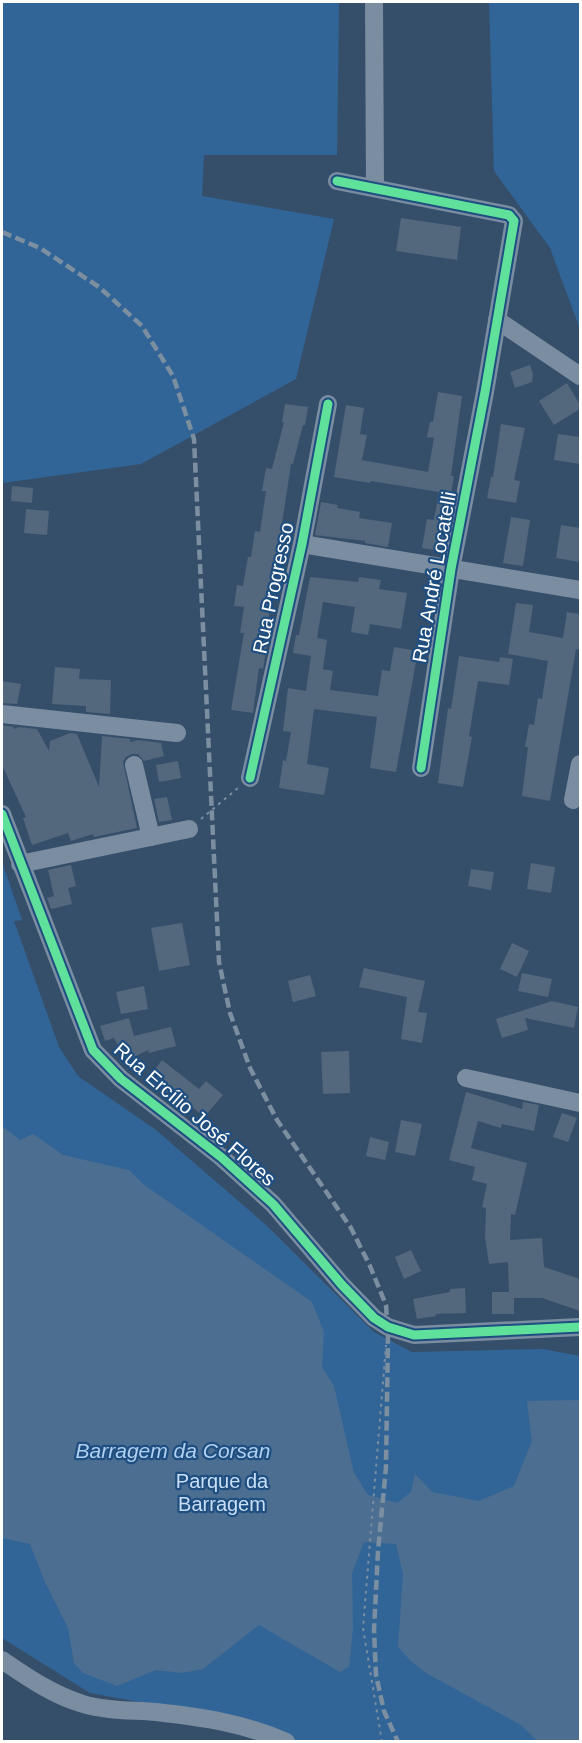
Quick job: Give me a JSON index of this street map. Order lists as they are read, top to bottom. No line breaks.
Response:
{"streets":{"street":["Rua André Locatelli","Rua Progresso","Rua Ercílio José Flores"]},"water":["Barragem da Corsan"],"parks":["Parque da Barragem"]}
